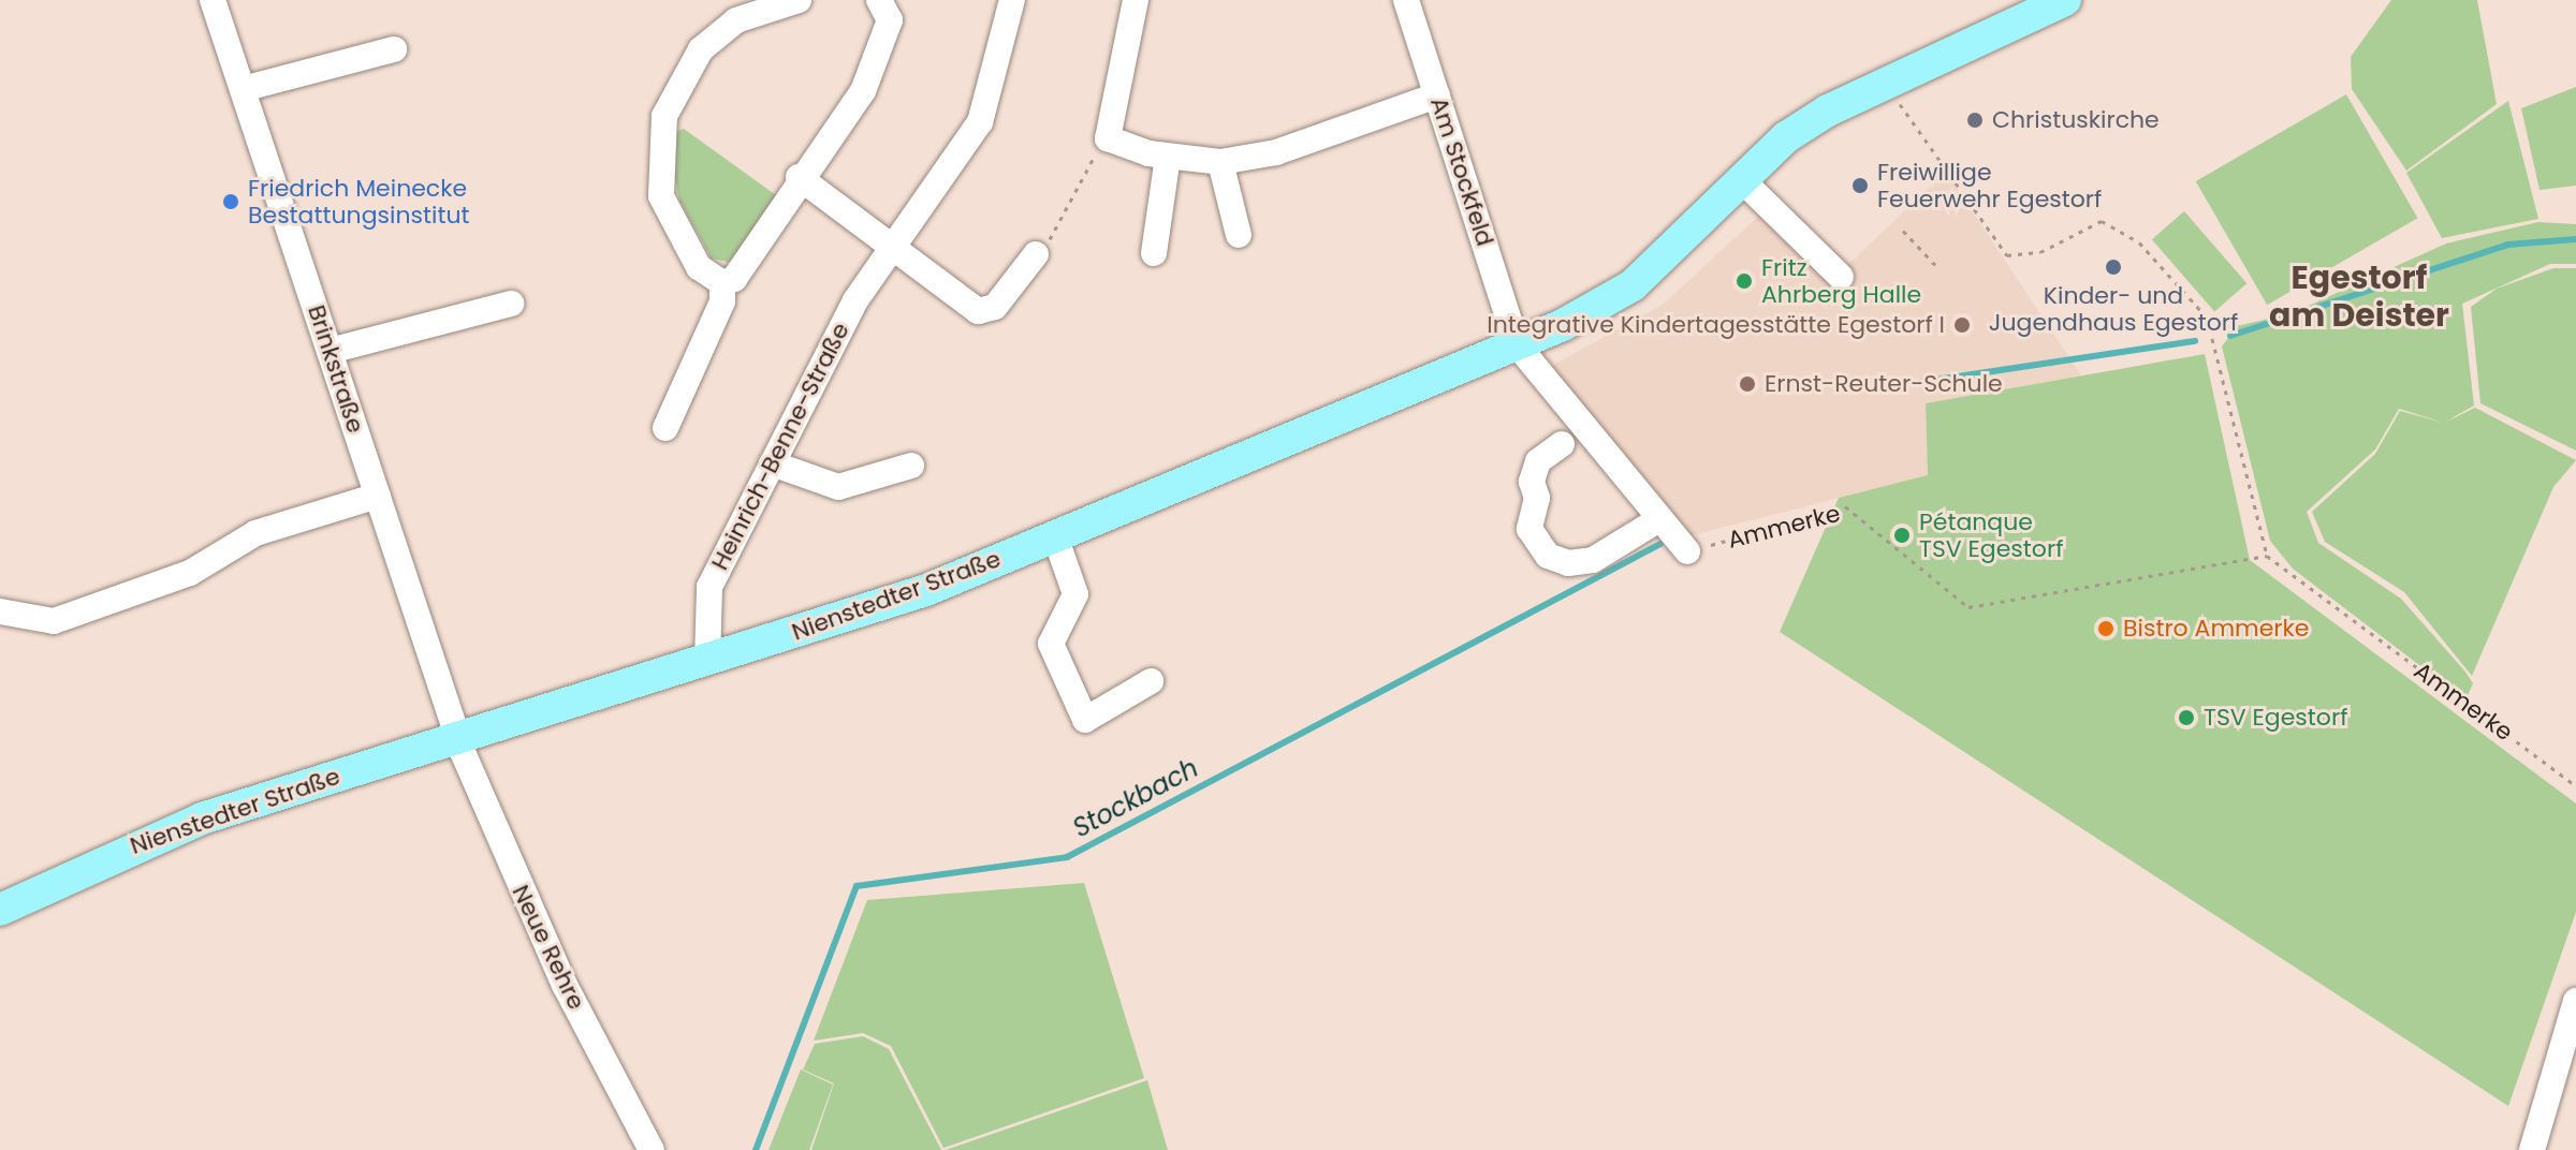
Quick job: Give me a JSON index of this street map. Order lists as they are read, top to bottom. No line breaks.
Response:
{"streets":{"main road":["Nienstedter Straße"],"street":["Am Stockfeld","Brinkstraße","Heinrich-Benne-Straße","Neue Rehre"],"path":["Ammerke"]},"crossings":[["Am Stockfeld","Nienstedter Straße"],["Brinkstraße","Nienstedter Straße"],["Brinkstraße","Neue Rehre"],["Heinrich-Benne-Straße","Nienstedter Straße"],["Nienstedter Straße","Neue Rehre"]],"districts":["Egestorf am Deister"],"water":["Stockbach"],"places":["Christuskirche","Freiwillige Feuerwehr Egestorf","Friedrich Meinecke Bestattungsinstitut","Kinder- und Jugendhaus Egestorf","Fritz Ahrberg Halle","Integrative Kindertagesstätte Egestorf I","Ernst-Reuter-Schule","Pétanque TSV Egestorf","Bistro Ammerke","TSV Egestorf"]}
